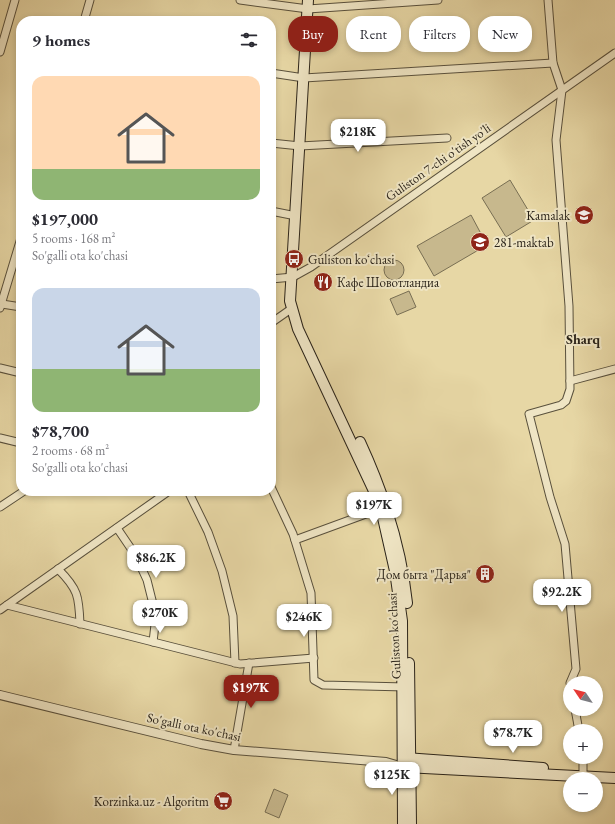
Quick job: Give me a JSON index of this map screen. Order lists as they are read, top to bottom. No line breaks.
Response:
{"streets":{"main road":["Guliston ko'chasi","So'galli ota ko'chasi"],"street":["Guliston 7-chi o'tish yo'li"]},"crossings":[["Guliston 7-chi o'tish yo'li","Guliston ko'chasi"],["Guliston ko'chasi","So'galli ota ko'chasi"]],"districts":["Sharq"],"places":{"school or university":["Kamalak","281-maktab"],"bus stop":["Guliston koʻchasi"],"restaurant":["Кафе Шовотландиа"],"building":["Дом быта \"Дарья\""],"supermarket":["Korzinka.uz - Algoritm"]},"north":"top left","page":{"chip":["Buy","Rent","Filters","New"],"heading":"9 homes","list":[{"name":"$197,000","note":"5 rooms · 168 m² · So'galli ota ko'chasi"},{"name":"$78,700","note":"2 rooms · 68 m² · So'galli ota ko'chasi"}],"price":["$218K","$197K","$86.2K","$92.2K","$270K","$246K","$197K","$78.7K","$125K"],"map_buttons":["+","−"]}}
